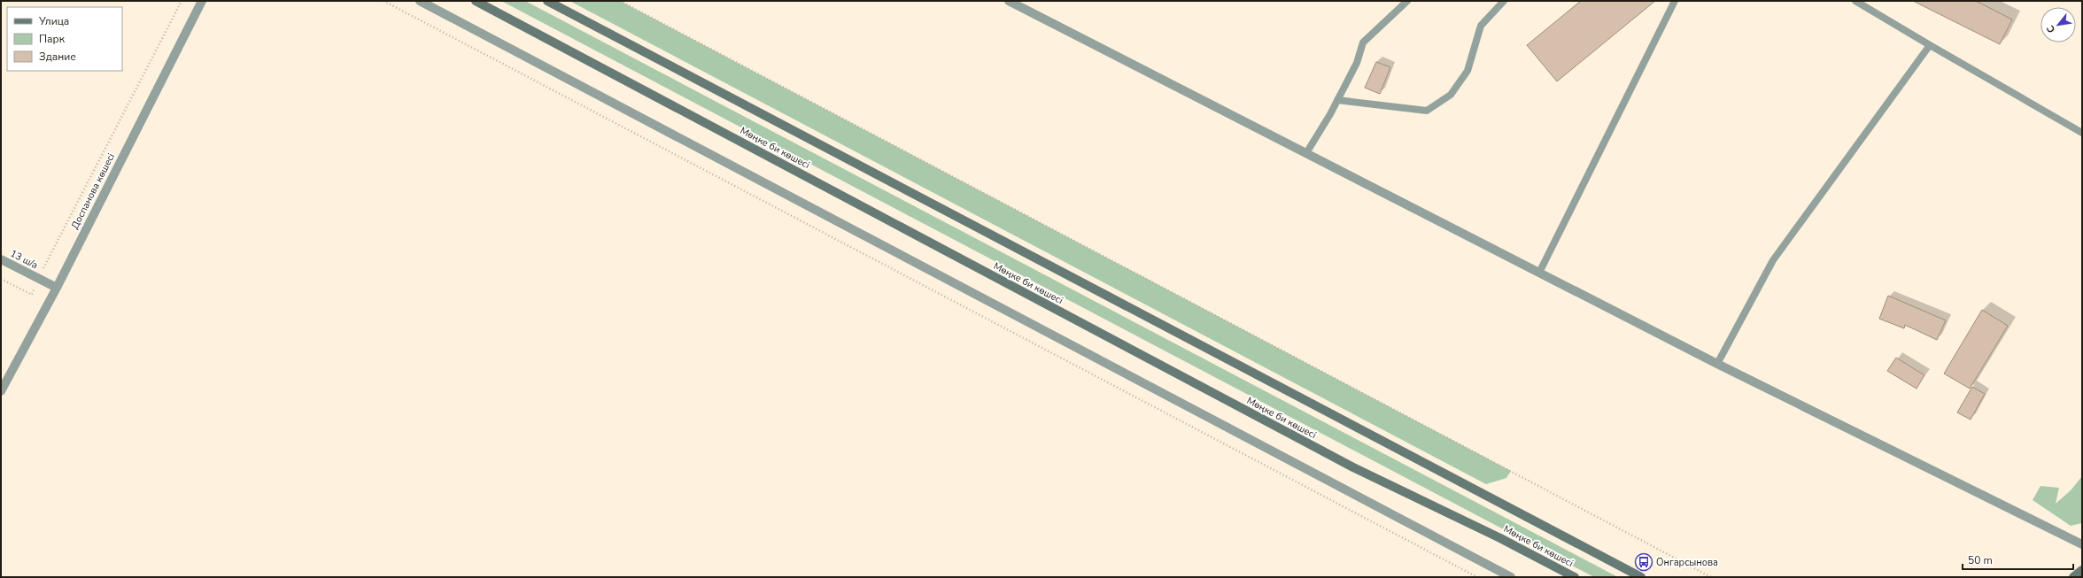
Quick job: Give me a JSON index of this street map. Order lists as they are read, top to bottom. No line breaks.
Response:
{"streets":{"main road":["Мөңке би көшесі"],"street":["Доспанова көшесі","13 ш/а"]},"crossings":[["Доспанова көшесі","13 ш/а"]],"places":{"bus stop":["Онгарсынова"]},"legend":["Улица","Парк","Здание"],"scale_bar":"50 m","north":"bottom left"}
